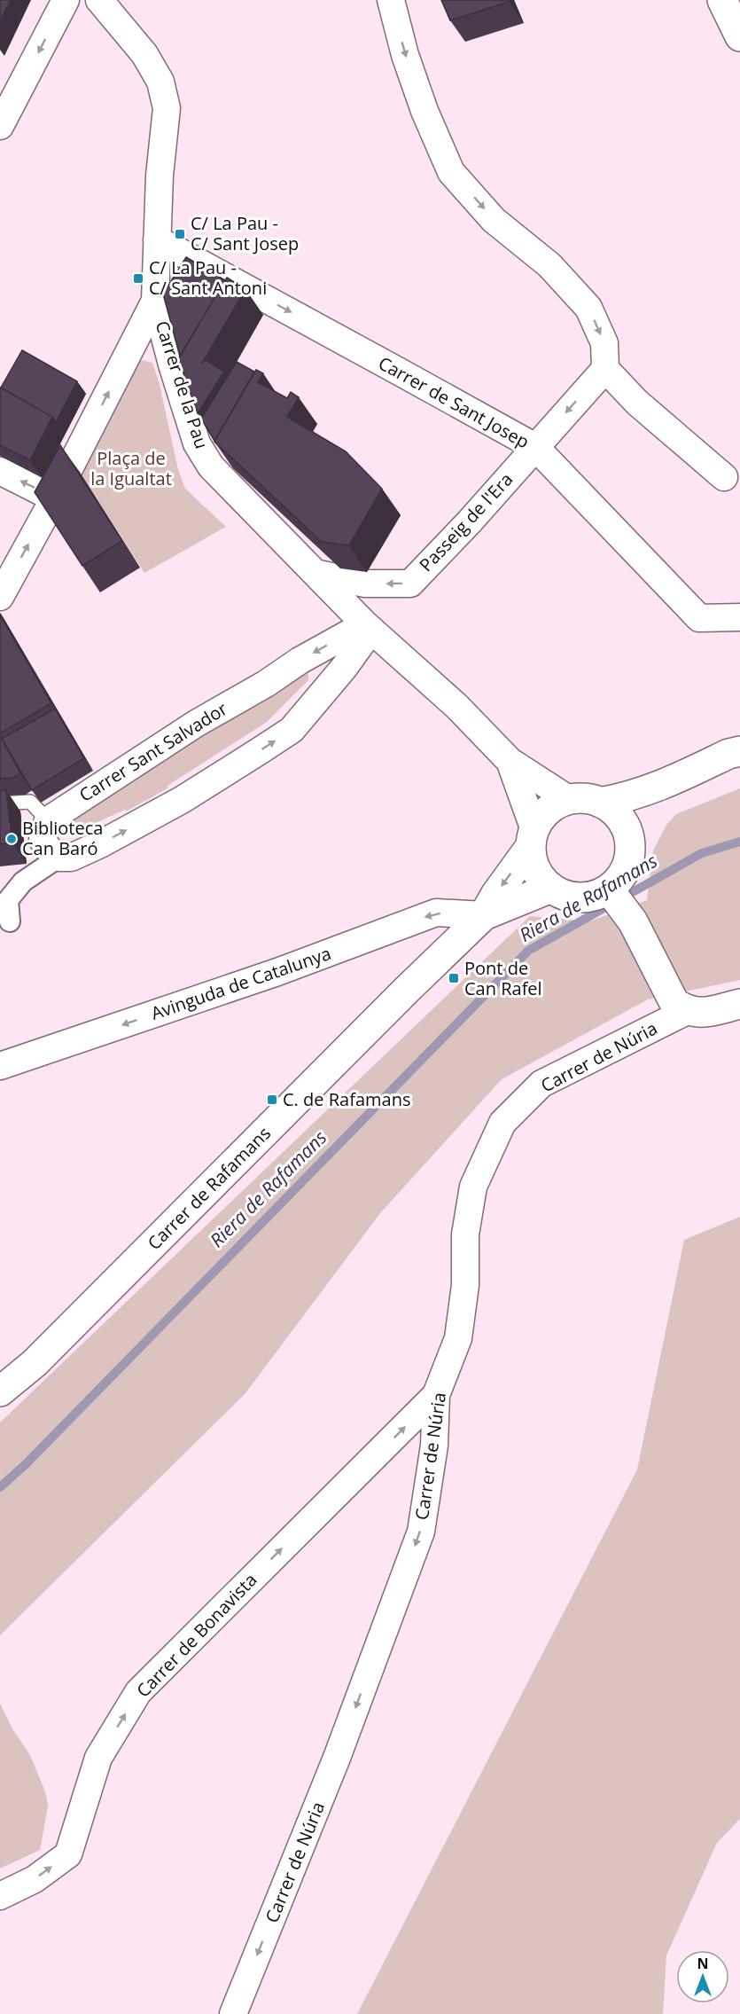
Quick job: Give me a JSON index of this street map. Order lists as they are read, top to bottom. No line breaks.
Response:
{"streets":{"street":["Carrer de la Pau","Carrer de Sant Josep","Passeig de l'Era","Carrer Sant Salvador","Avinguda de Catalunya","Carrer de Núria","Carrer de Rafamans","Carrer de Bonavista"]},"crossings":[["Carrer de la Pau","Carrer de Sant Josep"],["Carrer de la Pau","Passeig de l'Era"],["Carrer de la Pau","Carrer Sant Salvador"],["Carrer de la Pau","Carrer de Rafamans"],["Carrer de Sant Josep","Passeig de l'Era"],["Avinguda de Catalunya","Carrer de Rafamans"],["Carrer de Núria","Carrer de Bonavista"]],"one_way":["Carrer de Sant Josep","Carrer de Núria","Carrer de Bonavista"],"water":["Riera de Rafamans"],"parks":["Plaça de la Igualtat"],"places":{"transit":["C/ La Pau - C/ Sant Josep","C/ La Pau - C/ Sant Antoni","Pont de Can Rafel","C. de Rafamans"],"other":["Biblioteca Can Baró"]},"north":"top"}
